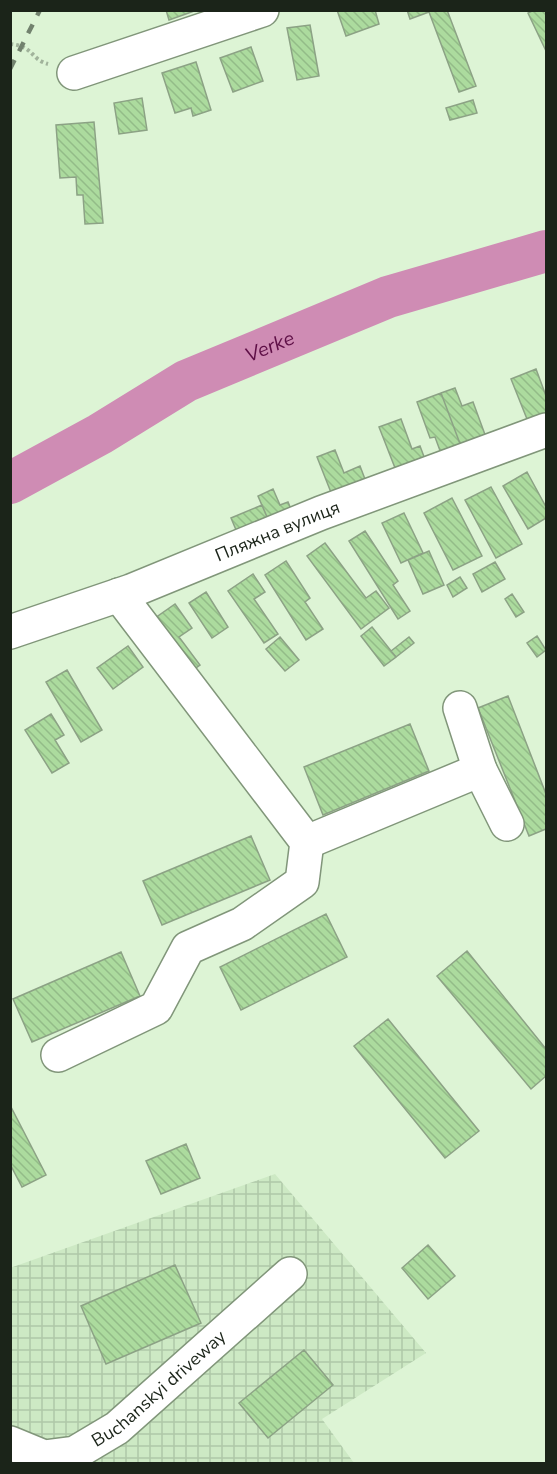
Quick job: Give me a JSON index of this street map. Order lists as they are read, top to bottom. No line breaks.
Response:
{"streets":{"street":["Пляжна вулиця","Buchanskyi driveway"]},"water":["Verke"]}
